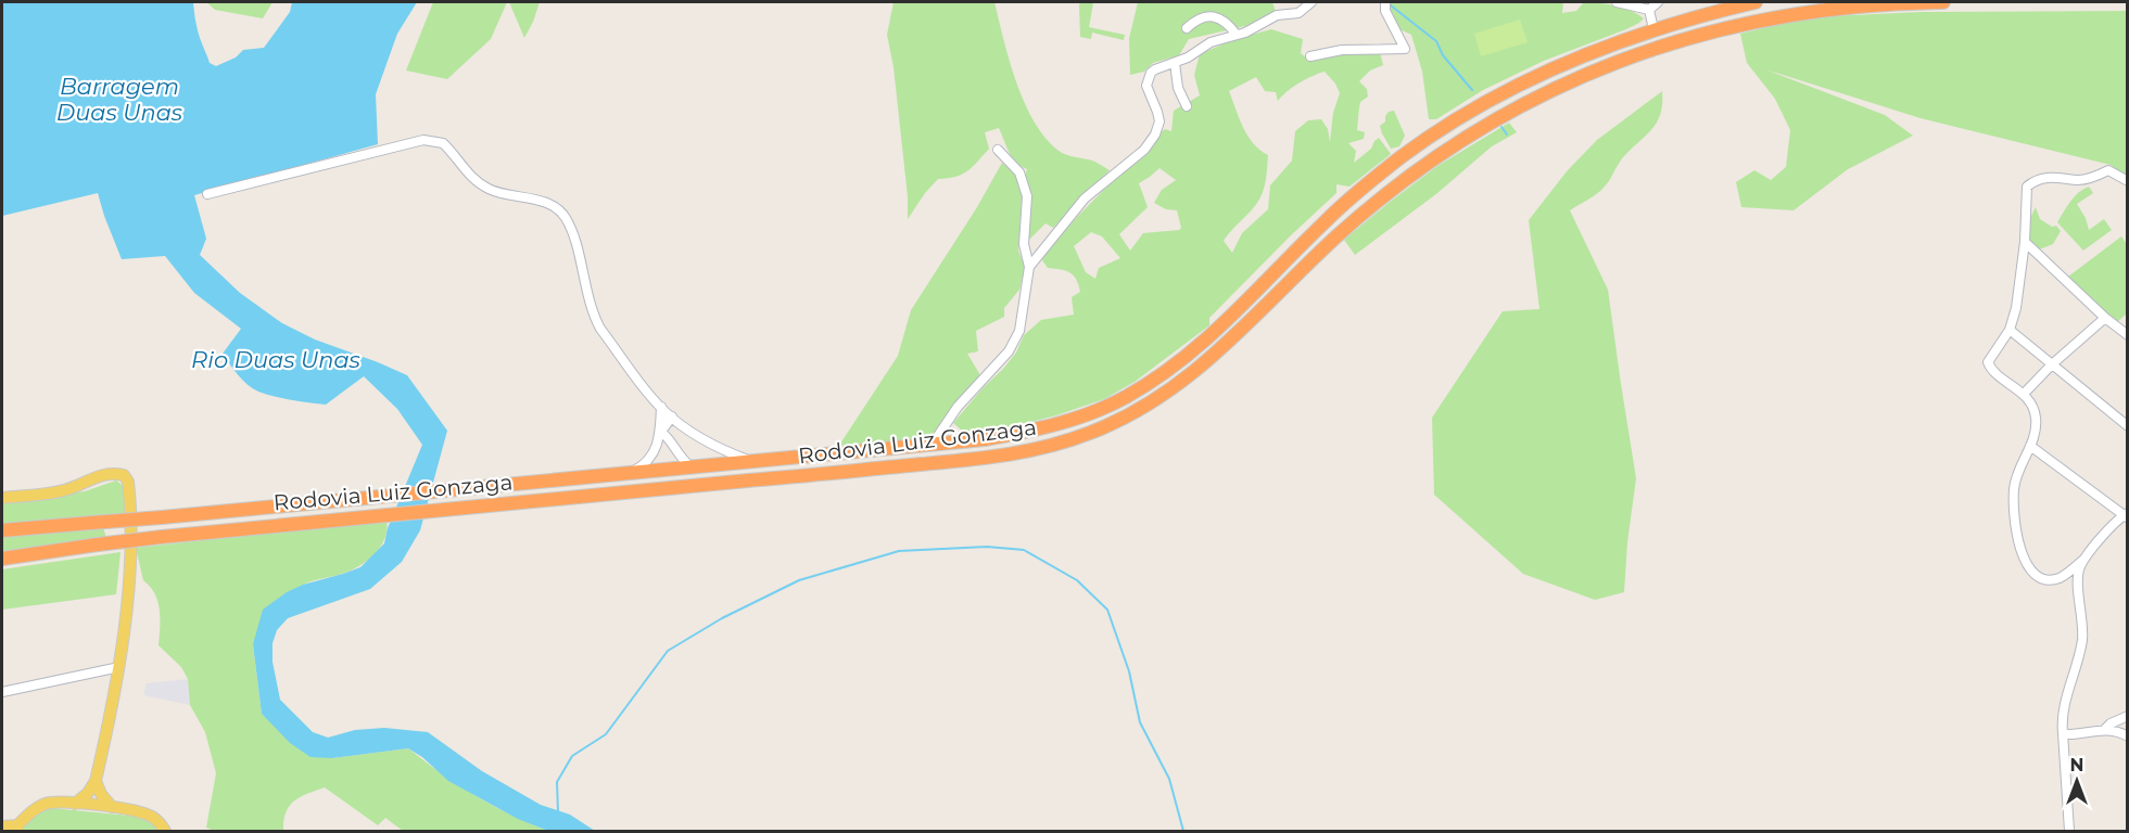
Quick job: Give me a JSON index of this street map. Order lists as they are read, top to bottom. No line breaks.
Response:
{"streets":{"highway":["Rodovia Luiz Gonzaga"]},"water":["Barragem Duas Unas","Rio Duas Unas"],"north":"top"}
